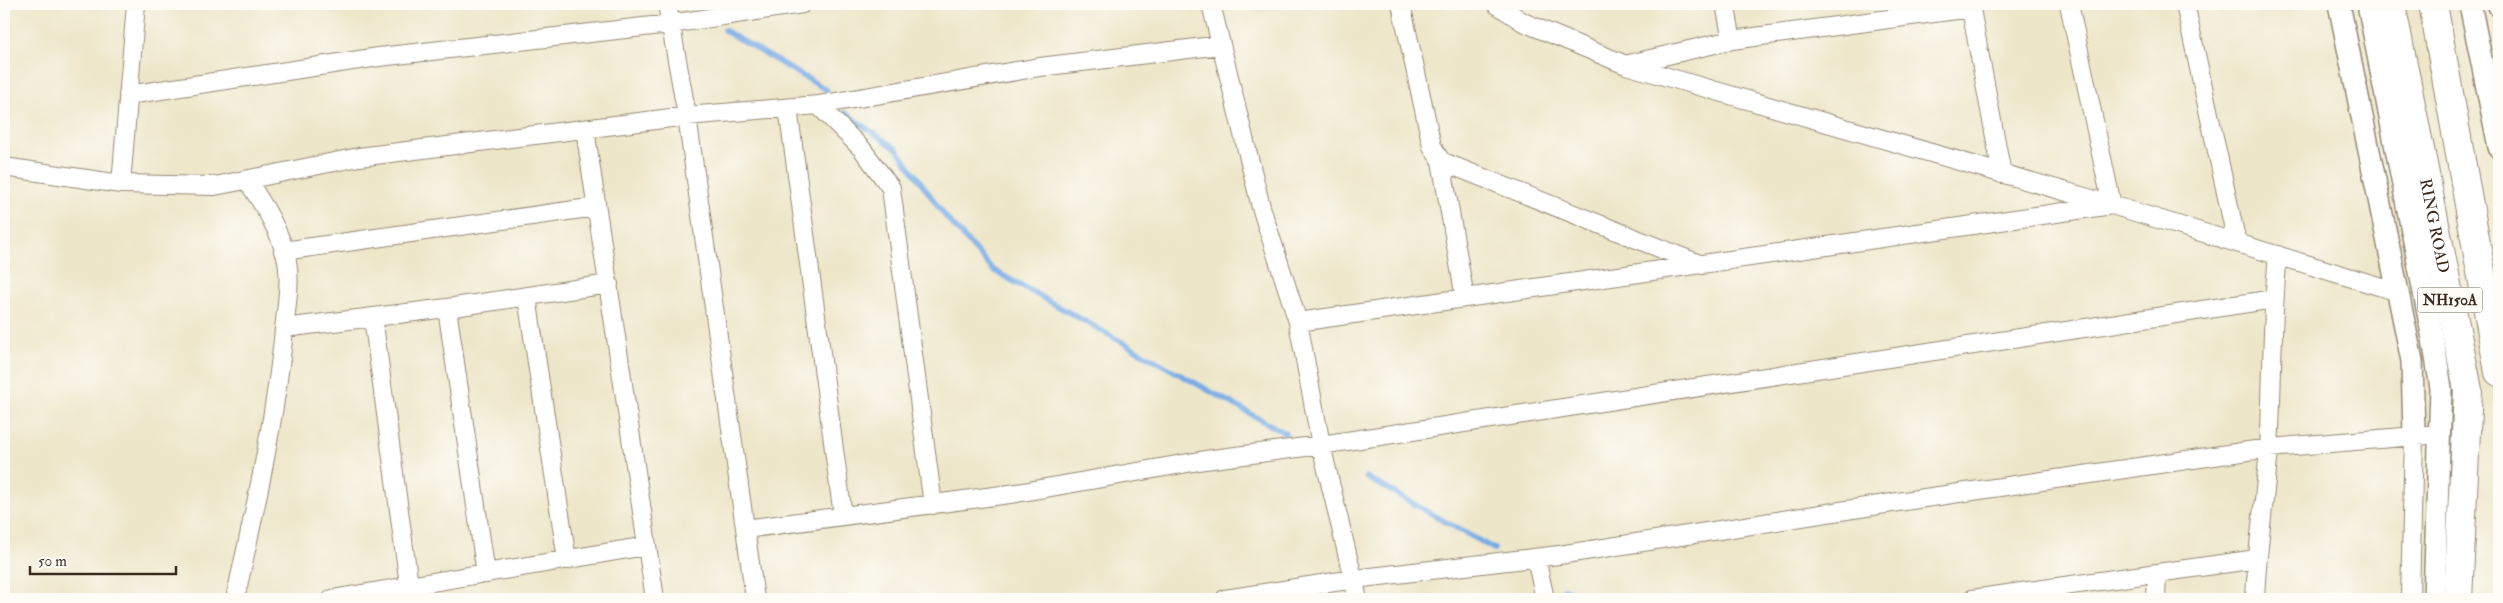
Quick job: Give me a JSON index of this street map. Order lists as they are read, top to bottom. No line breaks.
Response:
{"streets":{"highway":["RING ROAD","NH150A"]},"scale_bar":"50 m"}
